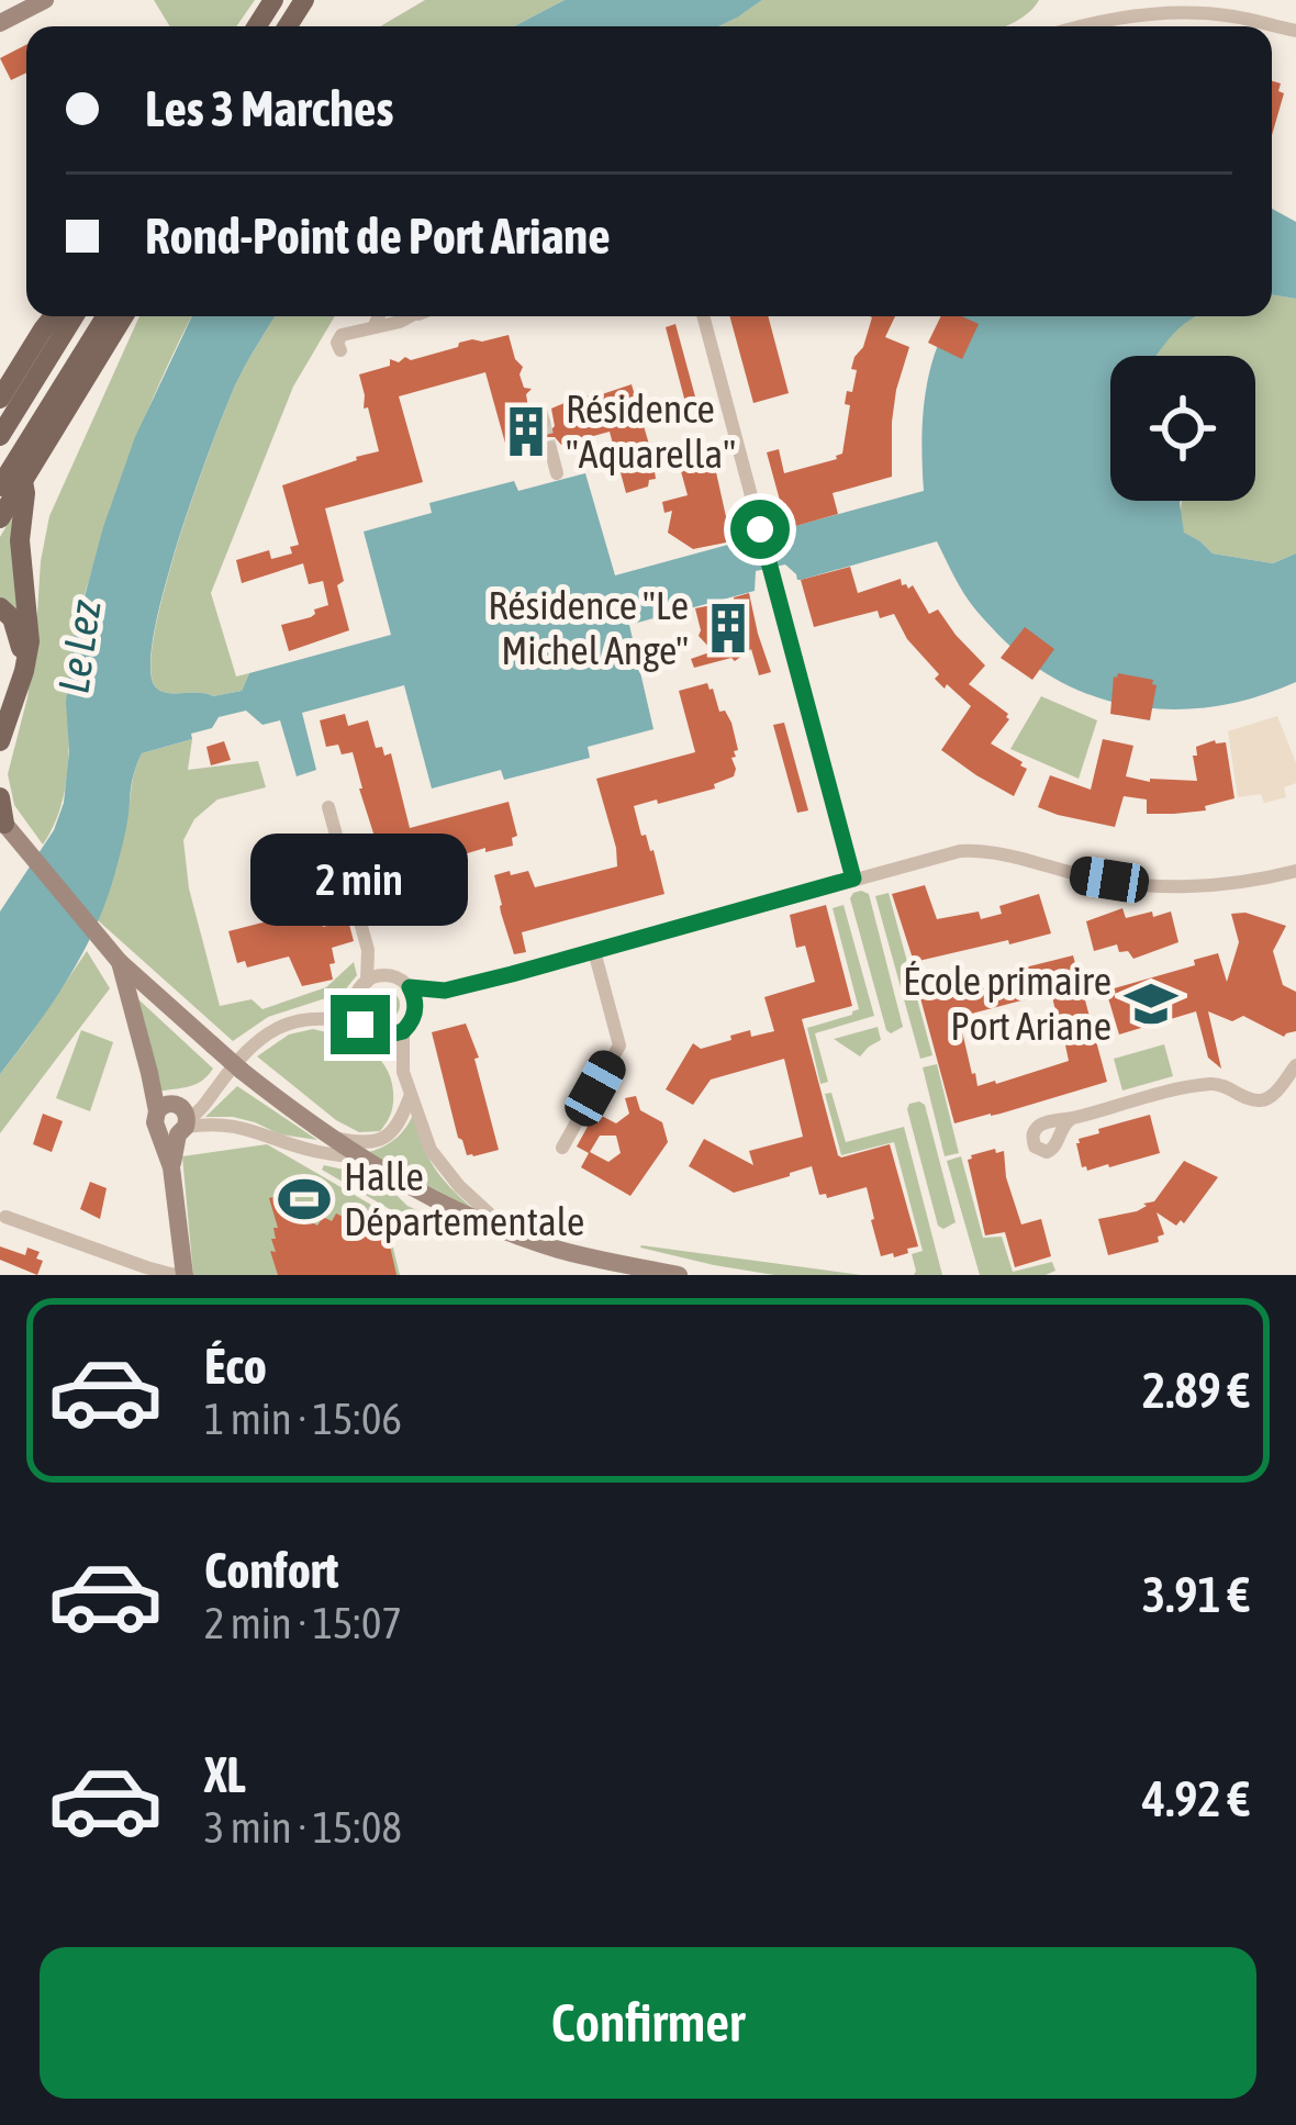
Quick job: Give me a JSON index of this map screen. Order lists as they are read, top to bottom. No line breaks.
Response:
{"water":["Le Lez"],"places":{"building":["Résidence \"Aquarella\"","Résidence \"Le Michel Ange\""],"school or university":["École primaire Port Ariane"],"sports":["Halle Départementale"]},"page":{"banner":["Les 3 Marches","Rond-Point de Port Ariane"],"bubble":"2 min","list":[{"name":"Éco","note":"1 min · 15:06","value":"2.89 €"},{"name":"Confort","note":"2 min · 15:07","value":"3.91 €"},{"name":"XL","note":"3 min · 15:08","value":"4.92 €"}],"buttons":"Confirmer"}}
